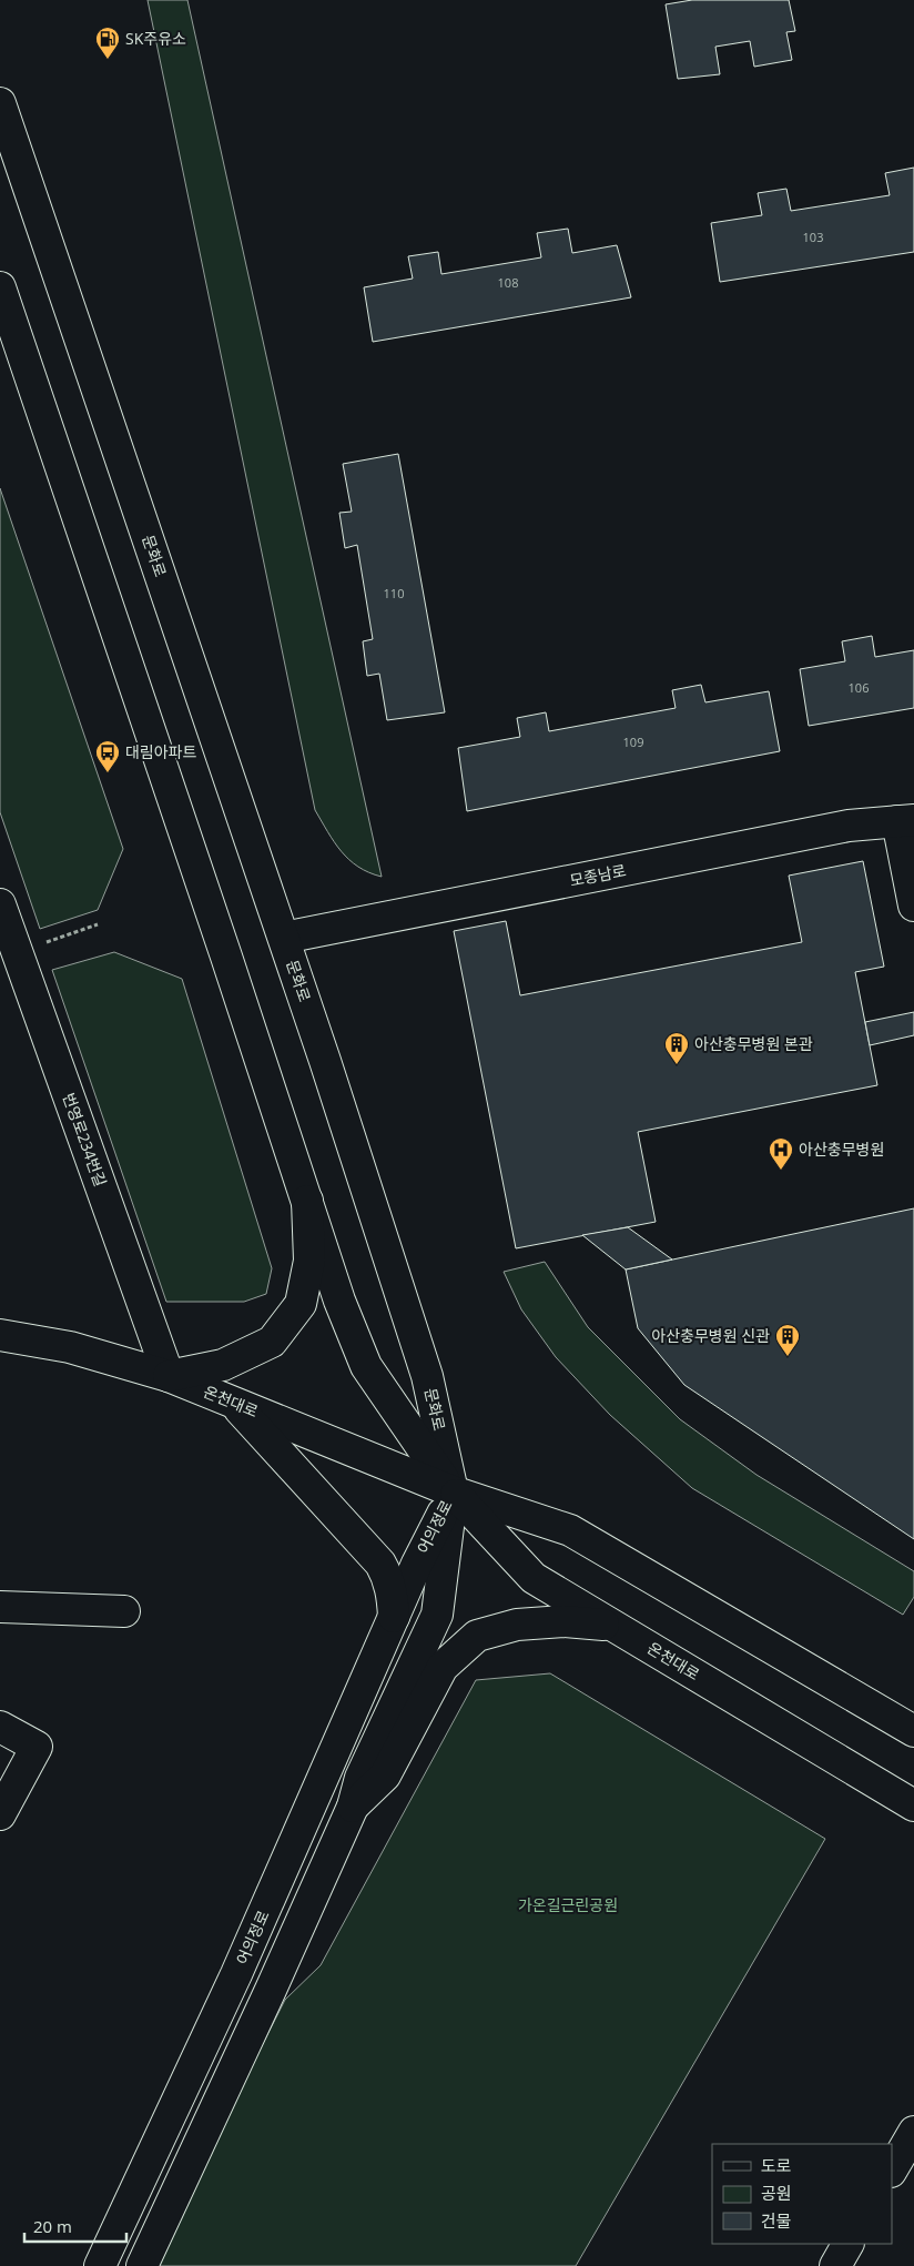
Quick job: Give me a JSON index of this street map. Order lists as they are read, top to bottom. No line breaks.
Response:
{"streets":{"main road":["문화로","모종남로","번영로234번길","온천대로","어의정로"]},"crossings":[["문화로","모종남로"],["문화로","온천대로"],["문화로","어의정로"],["번영로234번길","온천대로"],["온천대로","어의정로"]],"parks":["가온길근린공원"],"places":{"fuel station":["SK주유소"],"bus stop":["대림아파트"],"building":["아산충무병원 본관","아산충무병원 신관"],"hospital":["아산충무병원"]},"house_numbers":["103","108","110","106","109"],"legend":["도로","공원","건물"],"scale_bar":"20 m"}
